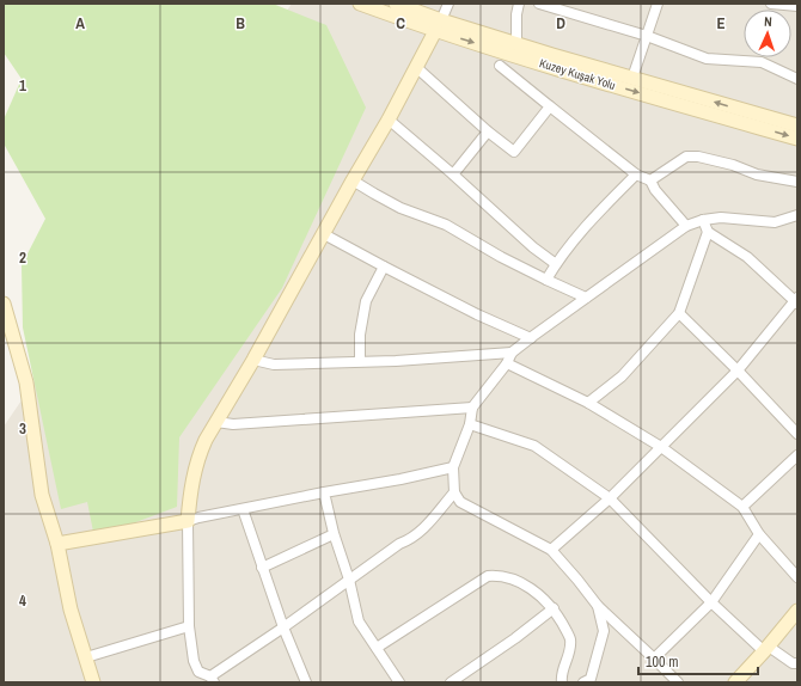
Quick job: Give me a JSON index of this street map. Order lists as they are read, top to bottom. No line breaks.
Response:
{"streets":{"street":["Kuzey Kuşak Yolu"]},"scale_bar":"100 m","north":"top","grid":{"columns":["A","B","C","D","E"],"rows":["1","2","3","4"]}}
